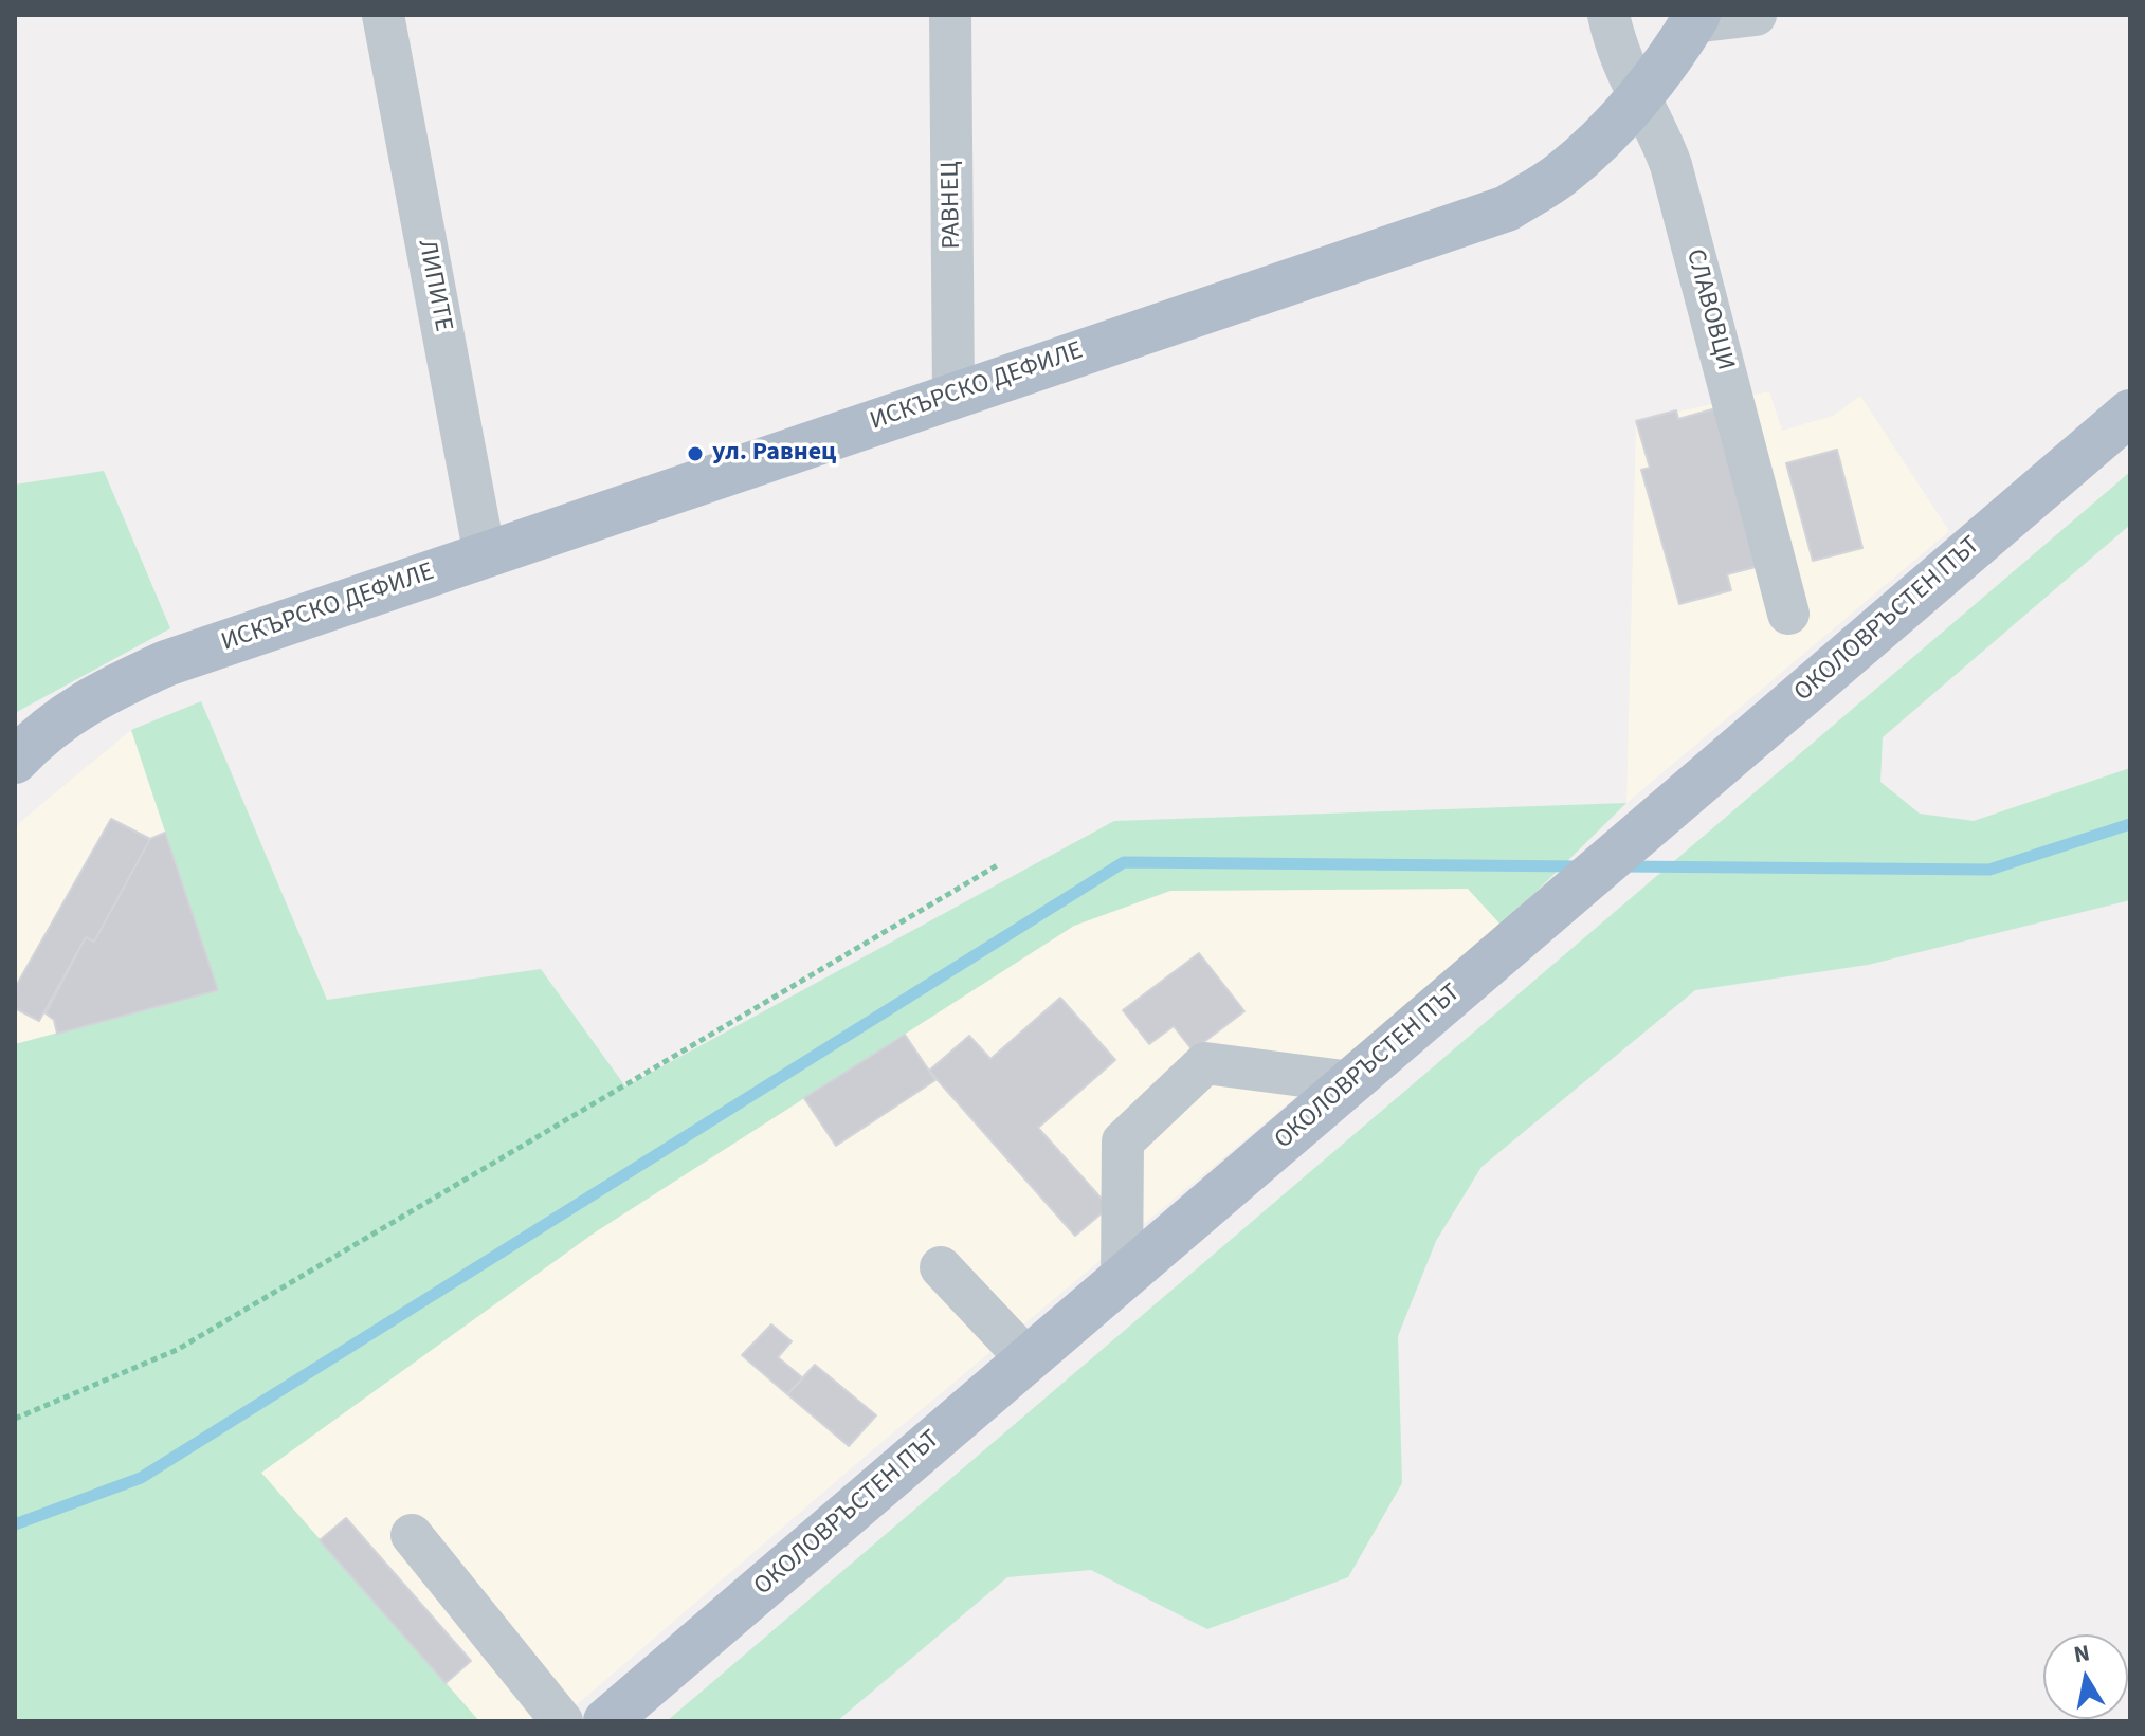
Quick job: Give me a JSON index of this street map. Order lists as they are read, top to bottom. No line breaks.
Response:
{"streets":{"main road":["ИСКЪРСКО ДЕФИЛЕ","ОКОЛОВРЪСТЕН ПЪТ"],"street":["РАВНЕЦ","ЛИПИТЕ","СЛАВОВЦИ"]},"crossings":[["РАВНЕЦ","ИСКЪРСКО ДЕФИЛЕ"],["ЛИПИТЕ","ИСКЪРСКО ДЕФИЛЕ"],["СЛАВОВЦИ","ИСКЪРСКО ДЕФИЛЕ"]],"places":["ул. Равнец"],"north":"top"}
